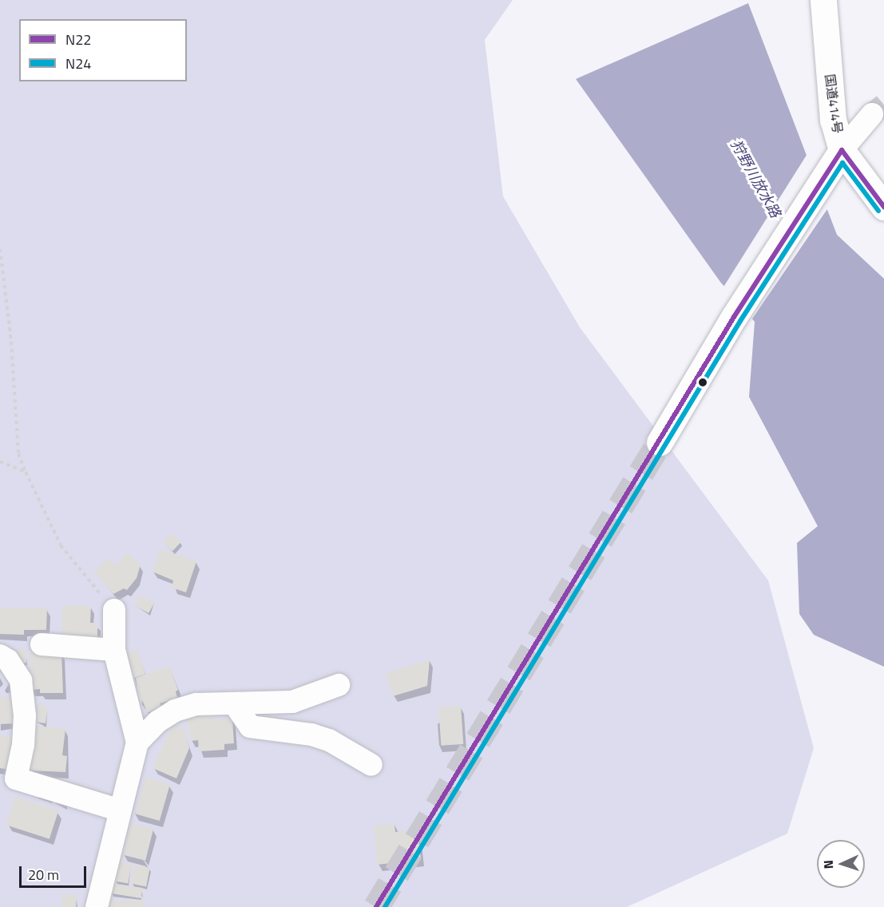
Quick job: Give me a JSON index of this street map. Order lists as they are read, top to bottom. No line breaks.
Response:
{"streets":{"main road":["国道414号"]},"water":["狩野川放水路"],"lines":["transit line N22","transit line N24"],"legend":["N22","N24"],"scale_bar":"20 m","north":"left"}
